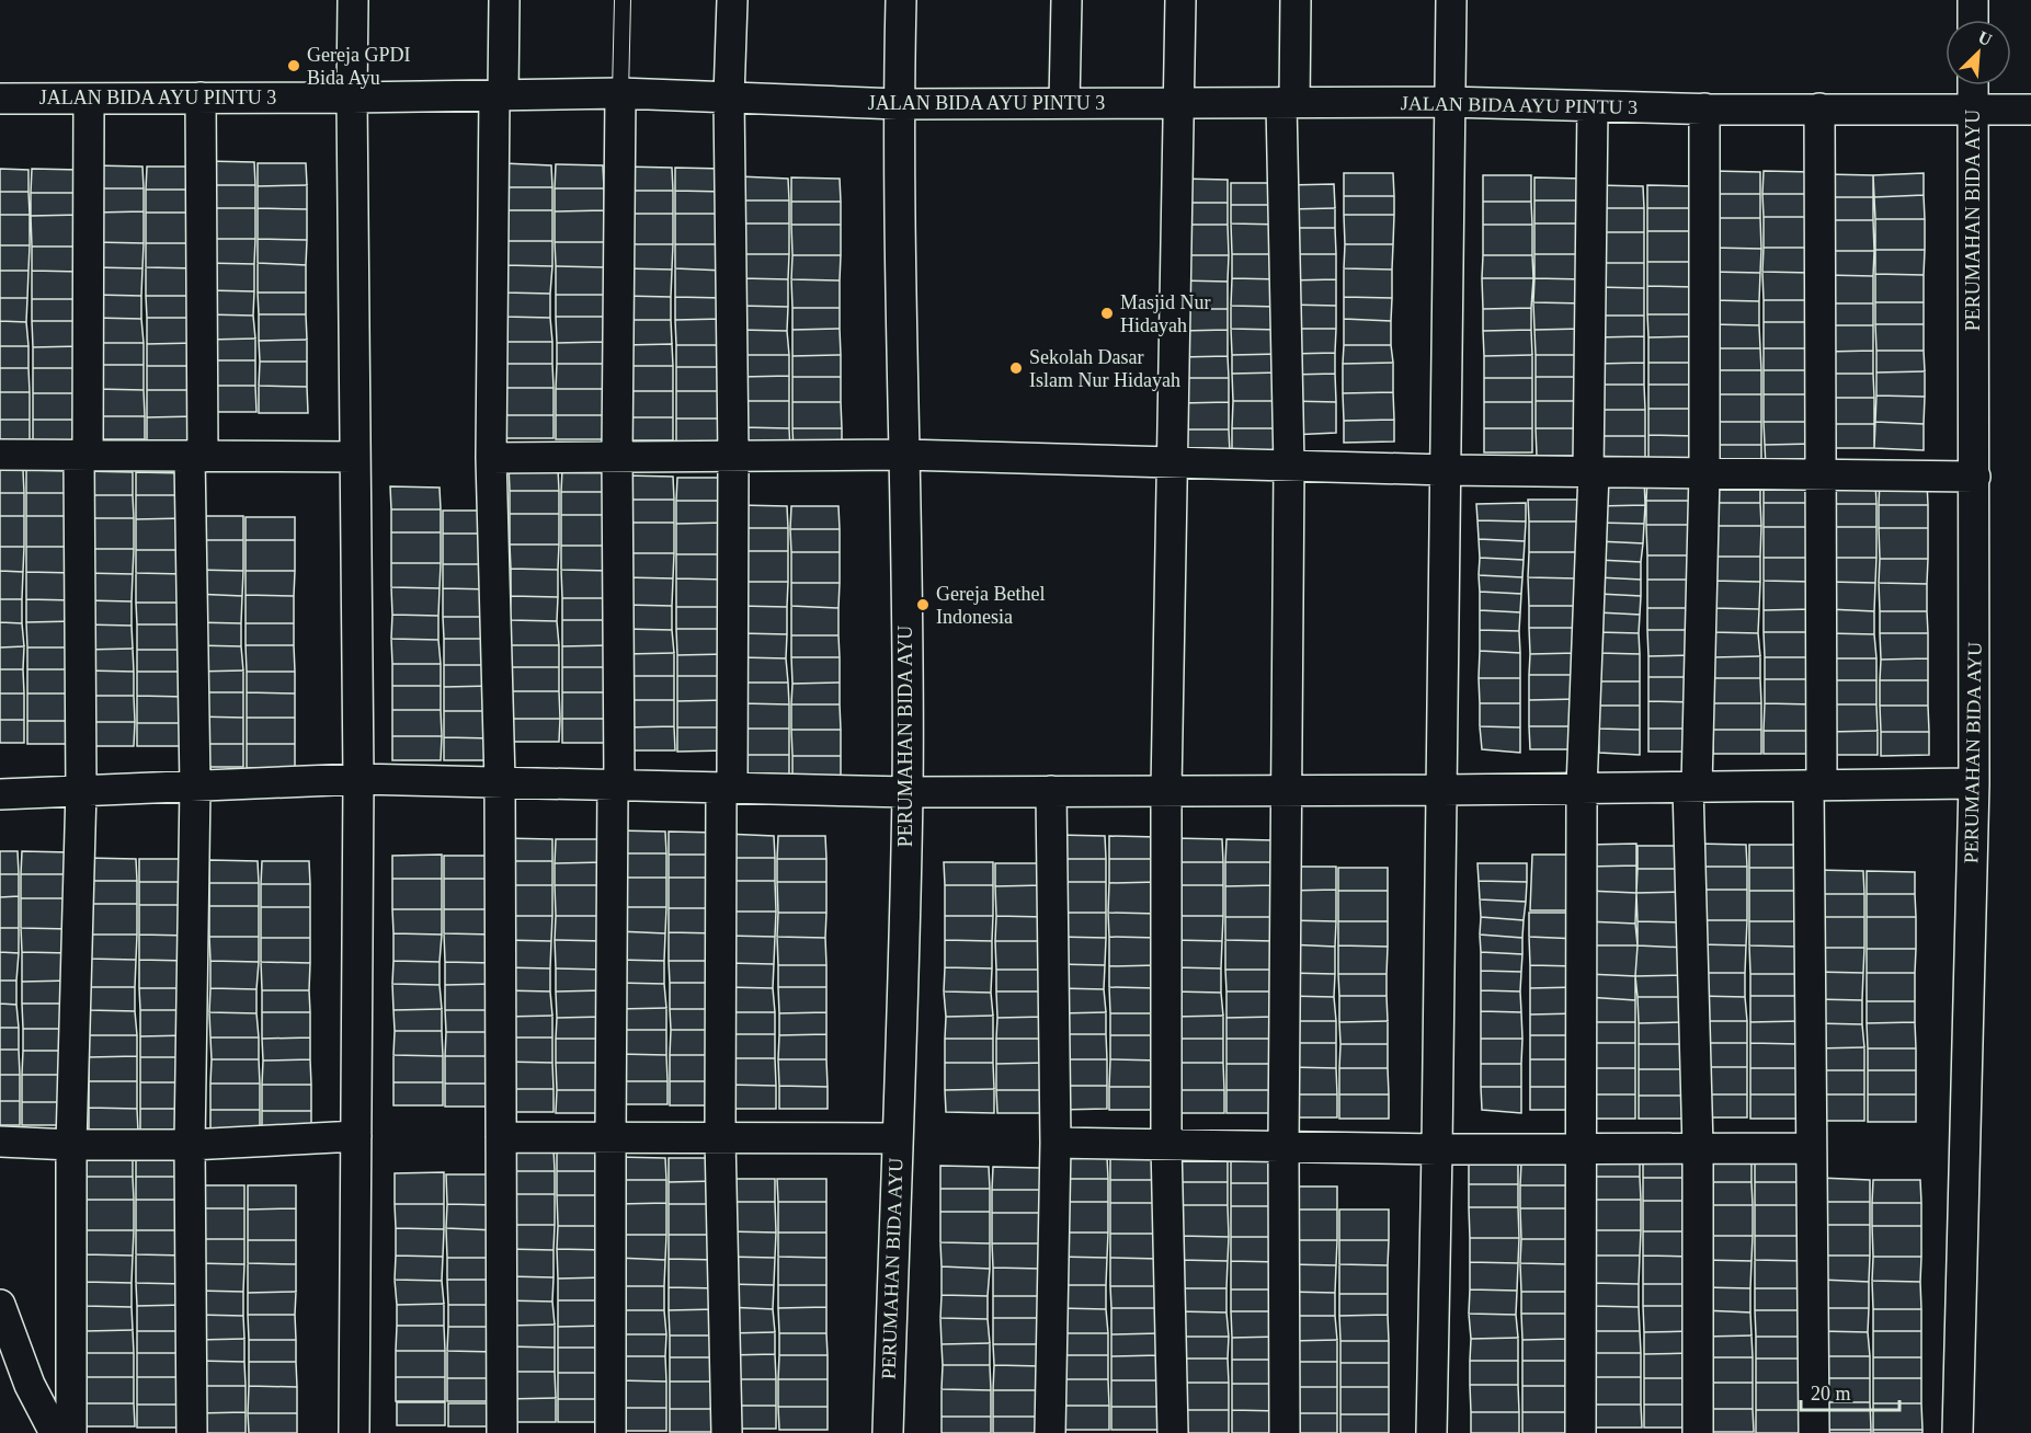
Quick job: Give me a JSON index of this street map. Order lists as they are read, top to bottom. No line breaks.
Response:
{"streets":{"street":["JALAN BIDA AYU PINTU 3","PERUMAHAN BIDA AYU"]},"crossings":[["JALAN BIDA AYU PINTU 3","PERUMAHAN BIDA AYU"]],"places":["Gereja GPDI Bida Ayu","Masjid Nur Hidayah","Sekolah Dasar Islam Nur Hidayah","Gereja Bethel Indonesia"],"scale_bar":"20 m","north":"top right"}
